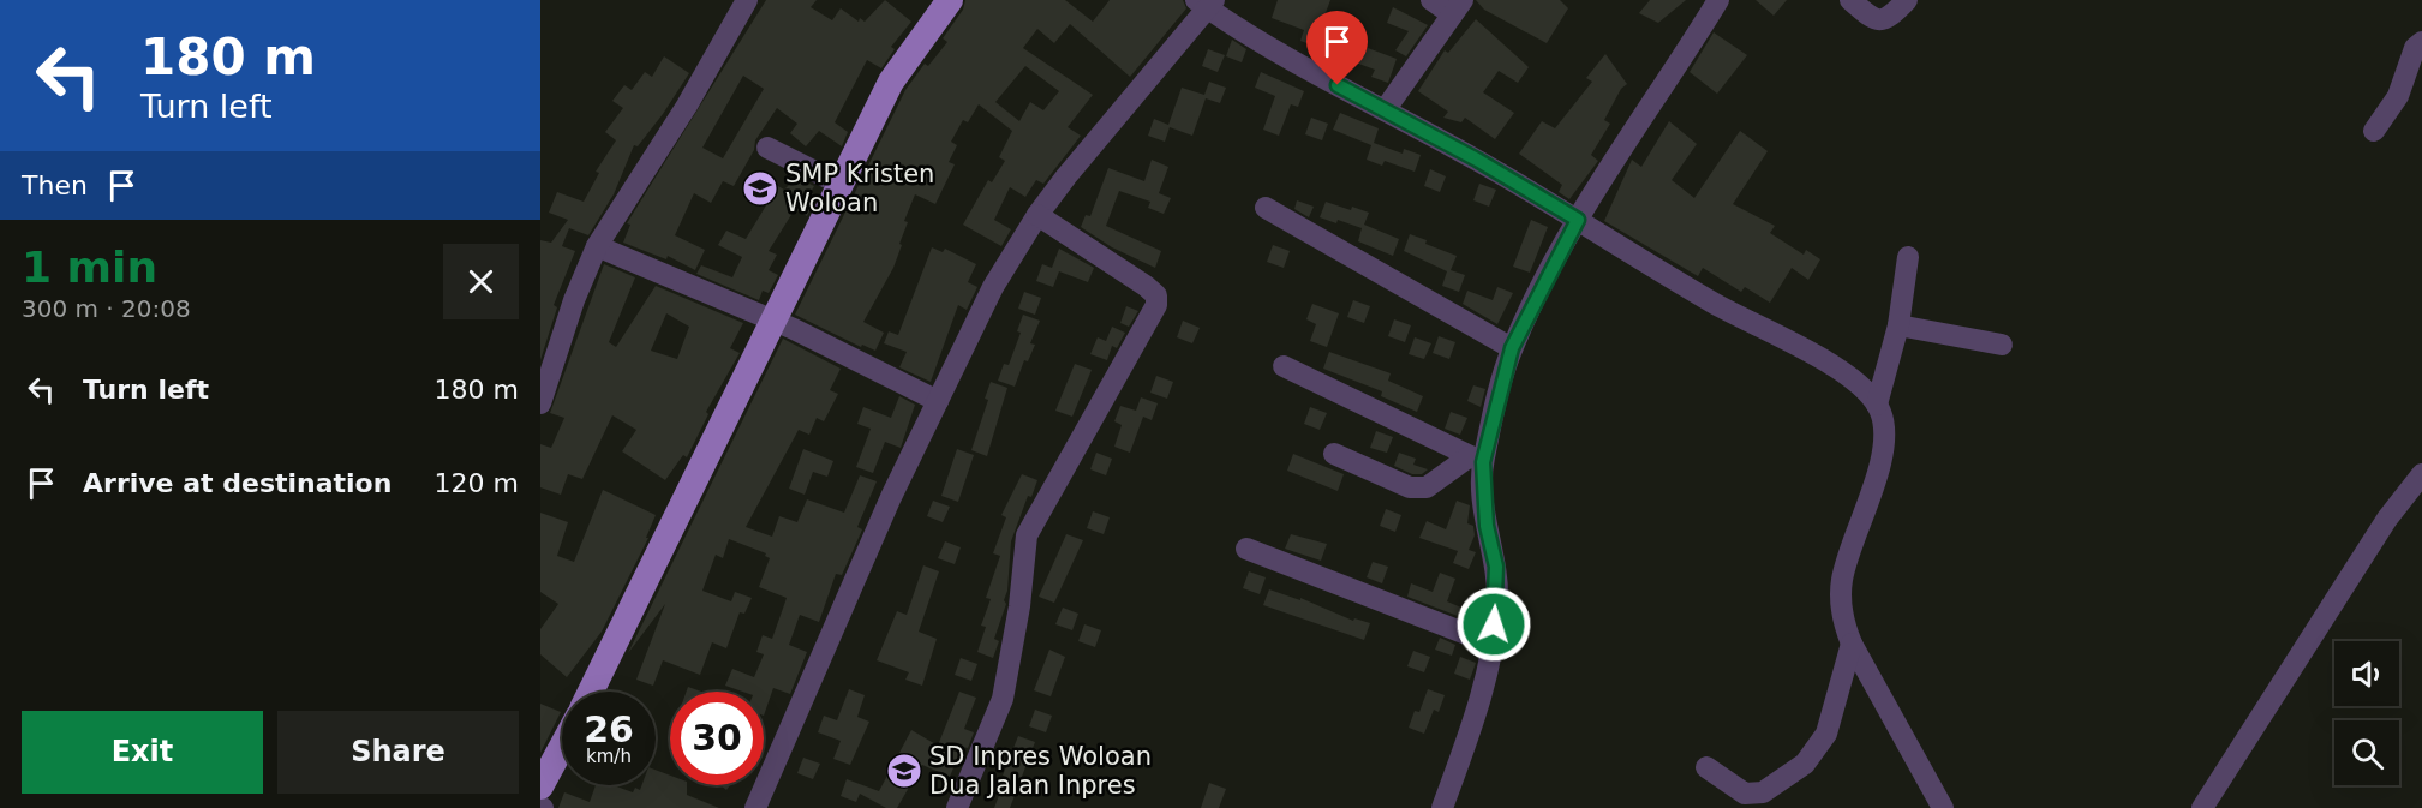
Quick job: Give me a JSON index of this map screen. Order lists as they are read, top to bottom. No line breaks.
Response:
{"places":{"school or university":["SMP Kristen Woloan","SD Inpres Woloan Dua Jalan Inpres"]},"page":{"turn":["180 m","Turn left"],"then":"Then","heading":["1 min","300 m · 20:08"],"list":[{"name":"Turn left","value":"180 m"},{"name":"Arrive at destination","value":"120 m"}],"speed":"26 km/h","limit":"30","buttons":["Exit","Share"]}}
